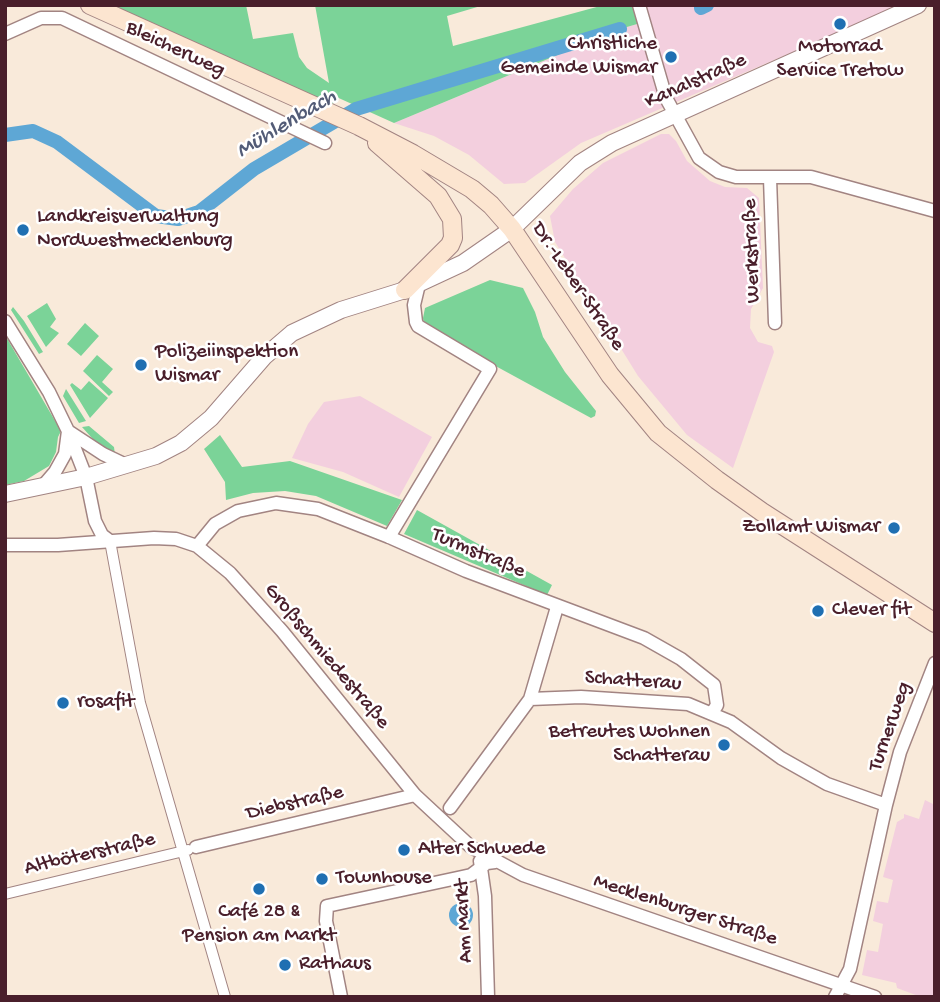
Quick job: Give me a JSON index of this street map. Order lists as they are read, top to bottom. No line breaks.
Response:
{"streets":{"main road":["Dr.-Leber-Straße"],"street":["Bleicherweg","Kanalstraße","Werkstraße","Turmstraße","Großschmiedestraße","Schatterau","Turnerweg","Diebstraße","Altböterstraße","Mecklenburger Straße","Am Markt"]},"crossings":[["Kanalstraße","Dr.-Leber-Straße"],["Turmstraße","Großschmiedestraße"],["Turmstraße","Schatterau"],["Großschmiedestraße","Diebstraße"],["Großschmiedestraße","Am Markt"],["Schatterau","Turnerweg"],["Turnerweg","Mecklenburger Straße"],["Diebstraße","Altböterstraße"],["Mecklenburger Straße","Am Markt"]],"water":["Mühlenbach"],"places":["Motorrad Service Tretow","Christliche Gemeinde Wismar","Landkreisverwaltung Nordwestmecklenburg","Polizeiinspektion Wismar","Zollamt Wismar","Clever fit","rosafit","Betreutes Wohnen Schatterau","Alter Schwede","Townhouse","Café 28 & Pension am Markt","Rathaus"]}
